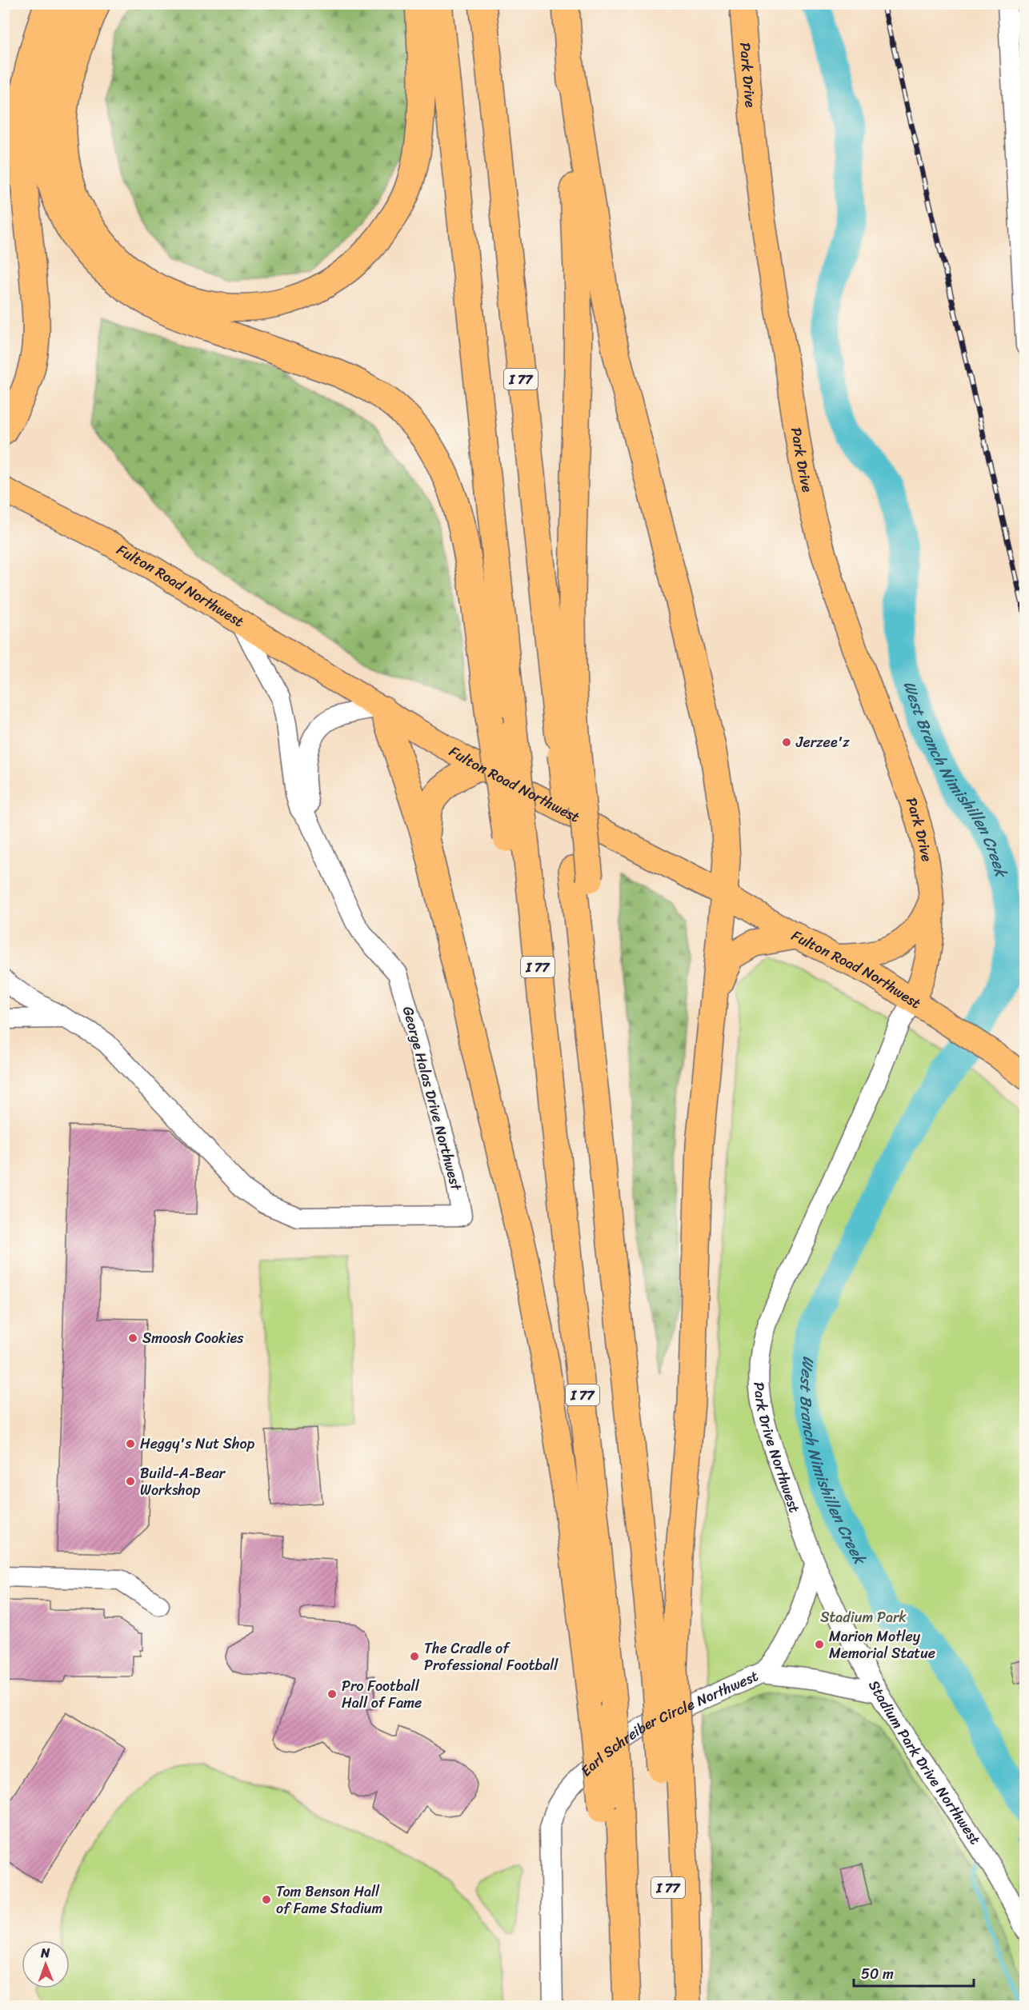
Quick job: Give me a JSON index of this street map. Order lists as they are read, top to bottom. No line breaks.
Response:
{"streets":{"highway":["I 77"],"main road":["Park Drive","Fulton Road Northwest"],"street":["George Halas Drive Northwest","Park Drive Northwest","Earl Schreiber Circle Northwest","Stadium Park Drive Northwest"]},"crossings":[["Park Drive","Fulton Road Northwest"],["Park Drive","Park Drive Northwest"],["Fulton Road Northwest","George Halas Drive Northwest"],["Fulton Road Northwest","Park Drive Northwest"],["Park Drive Northwest","Stadium Park Drive Northwest"],["Earl Schreiber Circle Northwest","Stadium Park Drive Northwest"]],"water":["West Branch Nimishillen Creek"],"parks":["Stadium Park"],"places":["Jerzee'z","Smoosh Cookies","Heggy's Nut Shop","Build-A-Bear Workshop","Marion Motley Memorial Statue","The Cradle of Professional Football","Pro Football Hall of Fame","Tom Benson Hall of Fame Stadium"],"scale_bar":"50 m","north":"top"}
